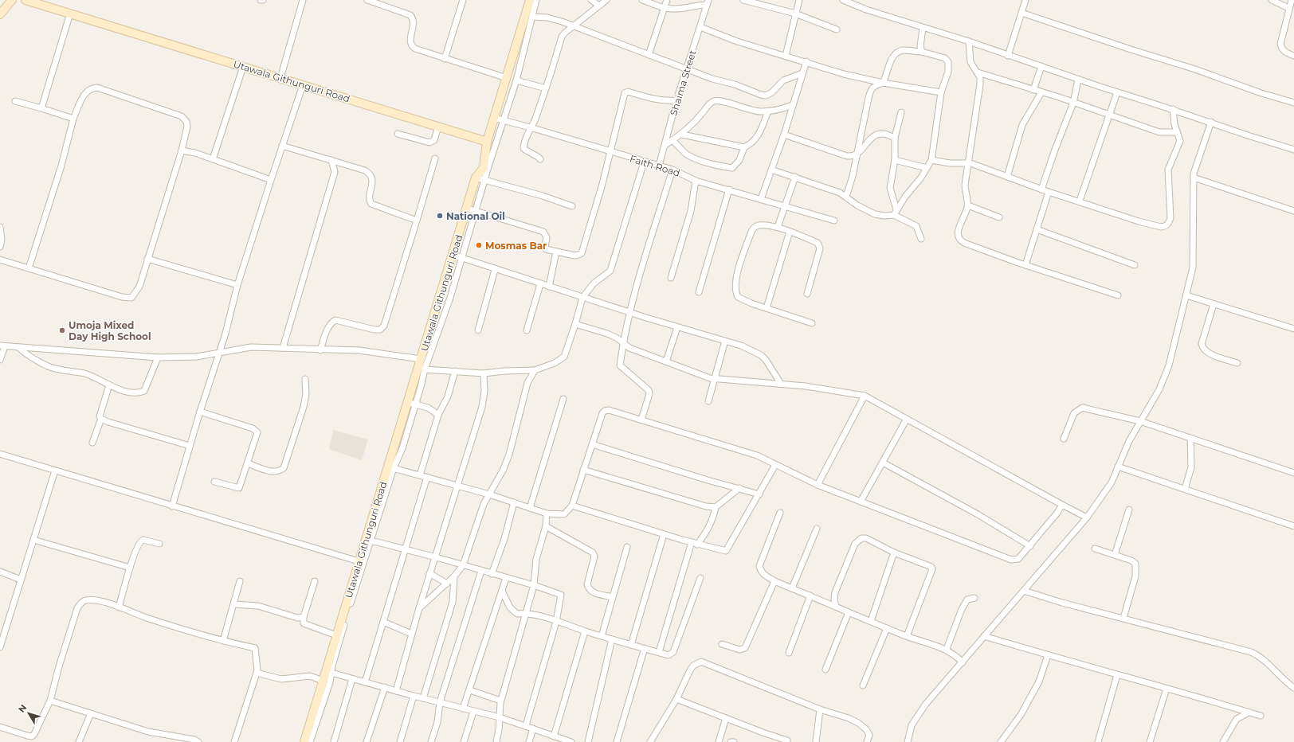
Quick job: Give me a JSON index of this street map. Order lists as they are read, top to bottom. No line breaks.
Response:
{"streets":{"street":["Utawala Githunguri Road","Shaima Street","Faith Road"]},"crossings":[["Shaima Street","Faith Road"]],"places":["National Oil","Mosmas Bar","Umoja Mixed Day High School"],"north":"top left"}
